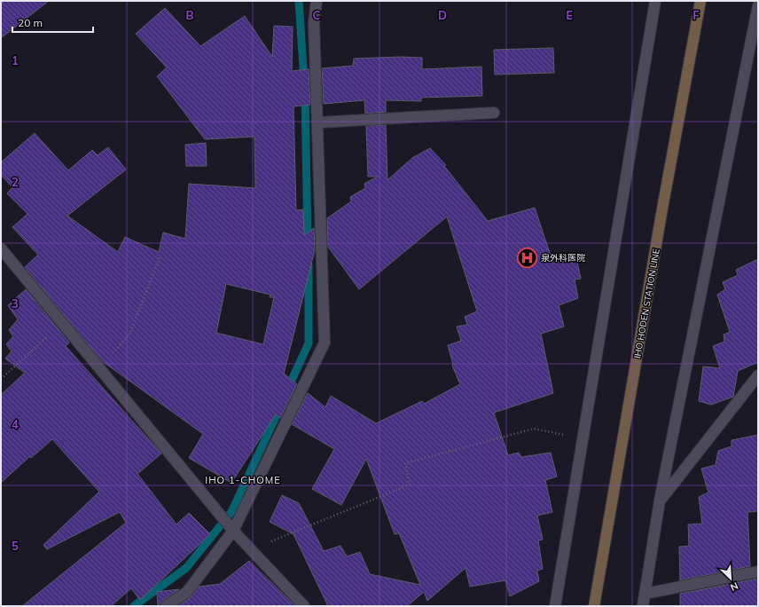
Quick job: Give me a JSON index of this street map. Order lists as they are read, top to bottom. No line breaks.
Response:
{"streets":{"main road":["IHO HODEN STATION LINE"]},"districts":["IHO 1-CHOME"],"places":{"hospital":["泉外科医院"]},"scale_bar":"20 m","north":"bottom right","grid":{"columns":["B","C","D","E","F"],"rows":["1","2","3","4","5"]}}
